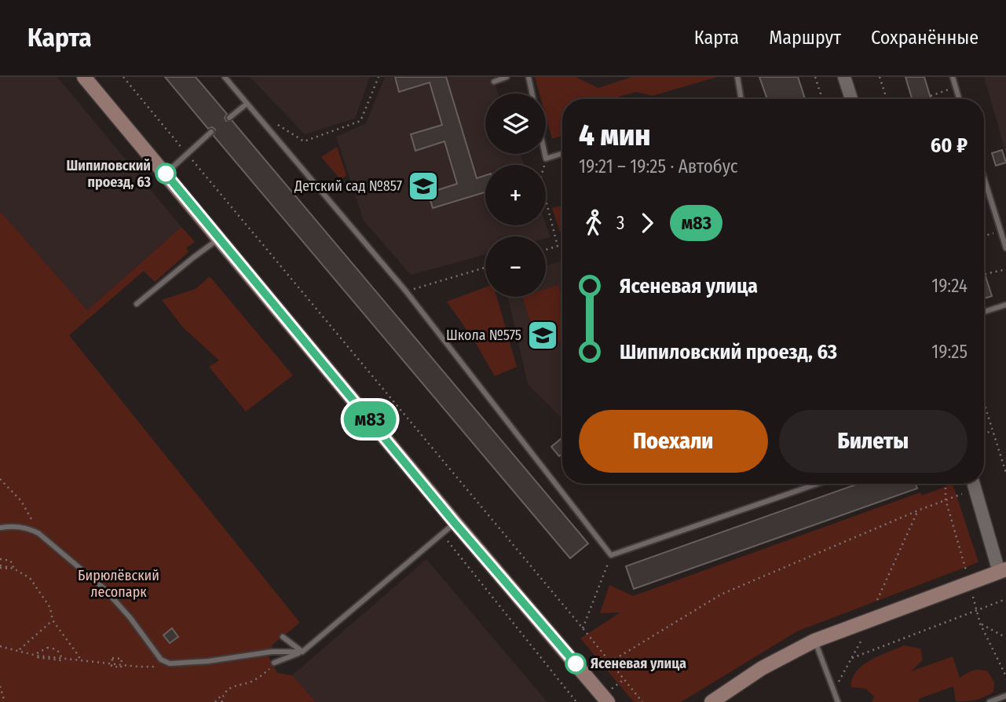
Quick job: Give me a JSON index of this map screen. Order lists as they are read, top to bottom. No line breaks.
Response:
{"parks":["Бирюлёвский лесопарк"],"places":{"other":["Шипиловский проезд, 63","Ясеневая улица"],"school or university":["Детский сад №857","Школа №575"]},"lines":["bus line м83"],"page":{"header":"Карта","nav":["Карта","Маршрут","Сохранённые"],"on_map":"м83","map_buttons":["+","−"],"heading":["4 мин","19:21 – 19:25 · Автобус","60 ₽"],"legs":["3","м83"],"list":[{"name":"Ясеневая улица","value":"19:24"},{"name":"Шипиловский проезд, 63","value":"19:25"}],"buttons":["Поехали","Билеты"]}}
